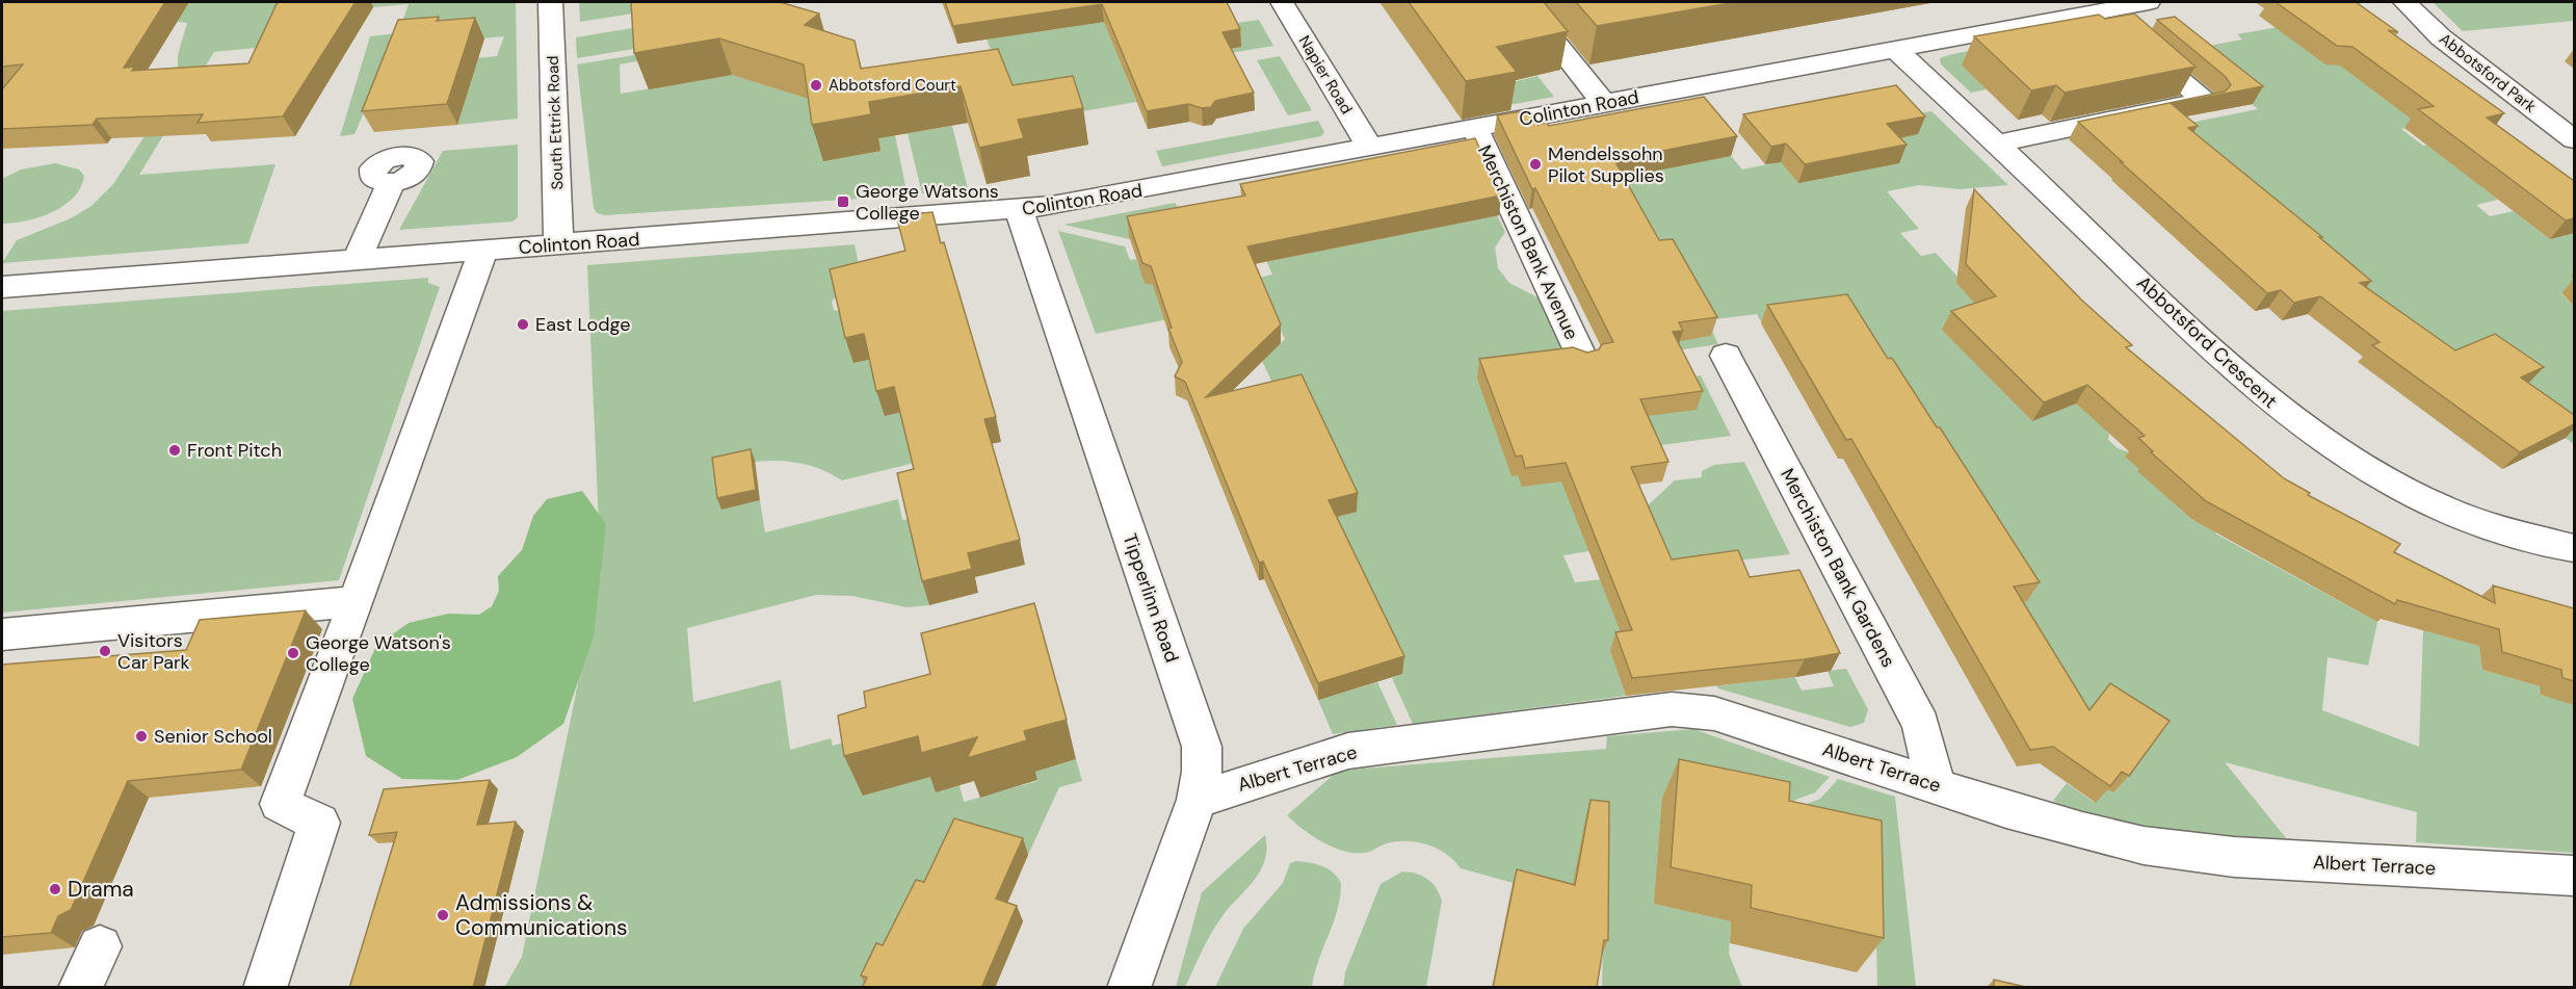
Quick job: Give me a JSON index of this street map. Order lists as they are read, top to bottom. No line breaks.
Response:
{"streets":{"street":["Abbotsford Park","Napier Road","Colinton Road","South Ettrick Road","Merchiston Bank Avenue","Abbotsford Crescent","Merchiston Bank Gardens","Tipperlinn Road","Albert Terrace"]},"crossings":[["Napier Road","Colinton Road"],["Colinton Road","South Ettrick Road"],["Colinton Road","Merchiston Bank Avenue"],["Colinton Road","Abbotsford Crescent"],["Colinton Road","Tipperlinn Road"],["Merchiston Bank Gardens","Albert Terrace"],["Tipperlinn Road","Albert Terrace"]],"places":{"other":["Abbotsford Court","Mendelssohn Pilot Supplies","East Lodge","Front Pitch","Visitors Car Park","George Watson's College","Senior School","Drama","Admissions & Communications"],"transit":["George Watsons College"]}}
